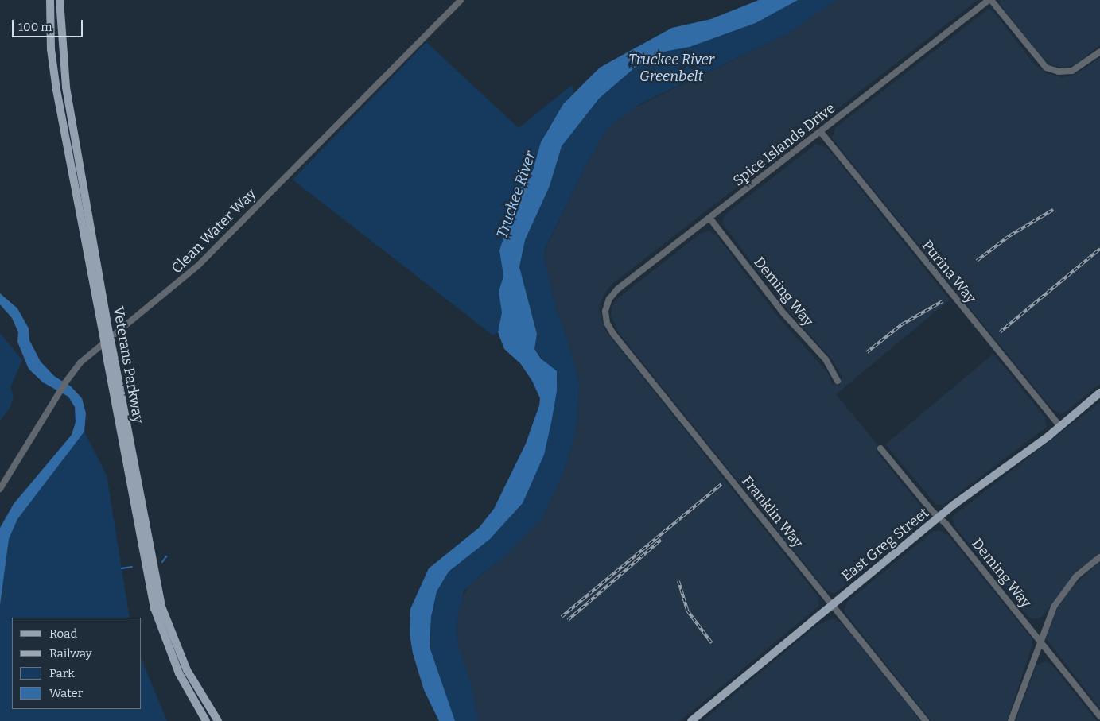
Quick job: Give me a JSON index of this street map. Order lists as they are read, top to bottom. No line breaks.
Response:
{"streets":{"main road":["Veterans Parkway","East Greg Street"],"street":["Spice Islands Drive","Clean Water Way","Purina Way","Deming Way","Franklin Way"]},"crossings":[["Spice Islands Drive","Purina Way"],["Spice Islands Drive","Deming Way"],["Spice Islands Drive","Franklin Way"],["Purina Way","East Greg Street"],["Deming Way","East Greg Street"],["Franklin Way","East Greg Street"]],"water":["Truckee River"],"parks":["Truckee River Greenbelt"],"legend":["Road","Railway","Park","Water"],"scale_bar":"100 m"}
